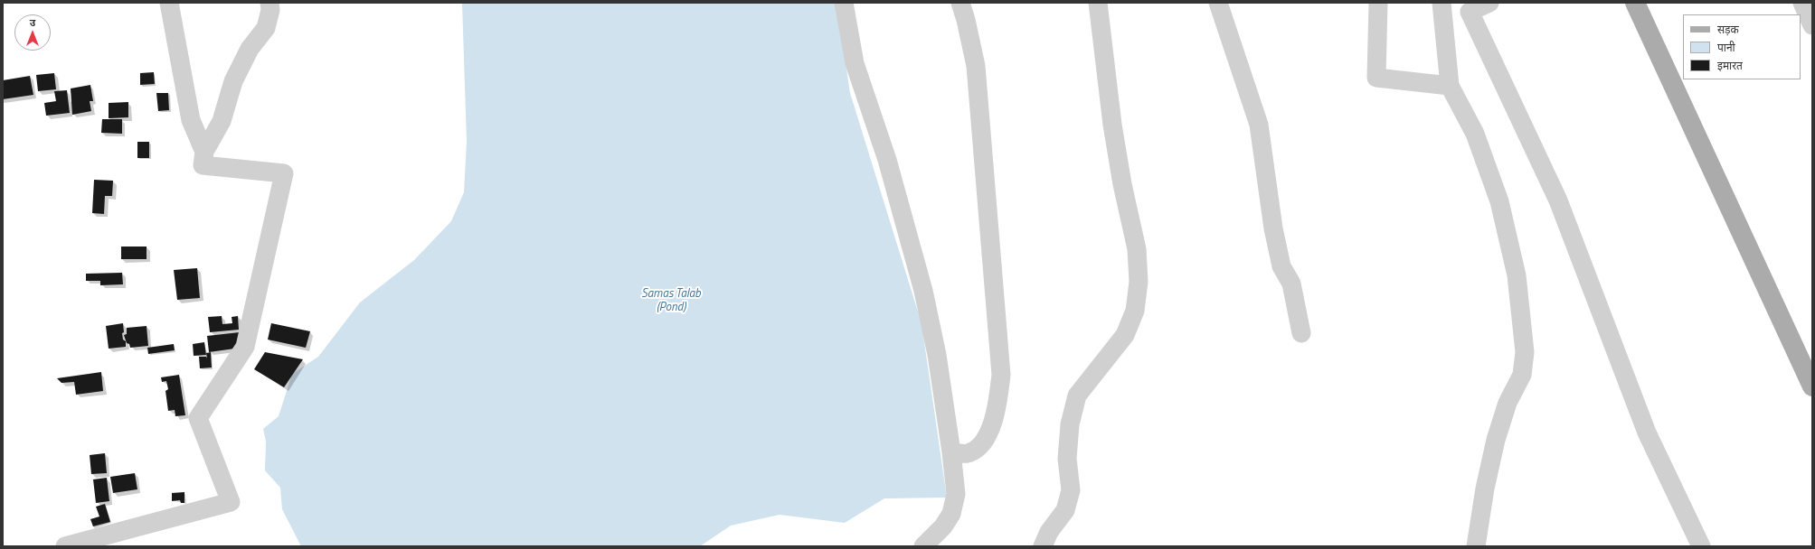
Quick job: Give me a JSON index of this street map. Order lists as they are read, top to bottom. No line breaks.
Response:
{"water":["Samas Talab (Pond)"],"legend":["सड़क","पानी","इमारत"],"north":"top"}
